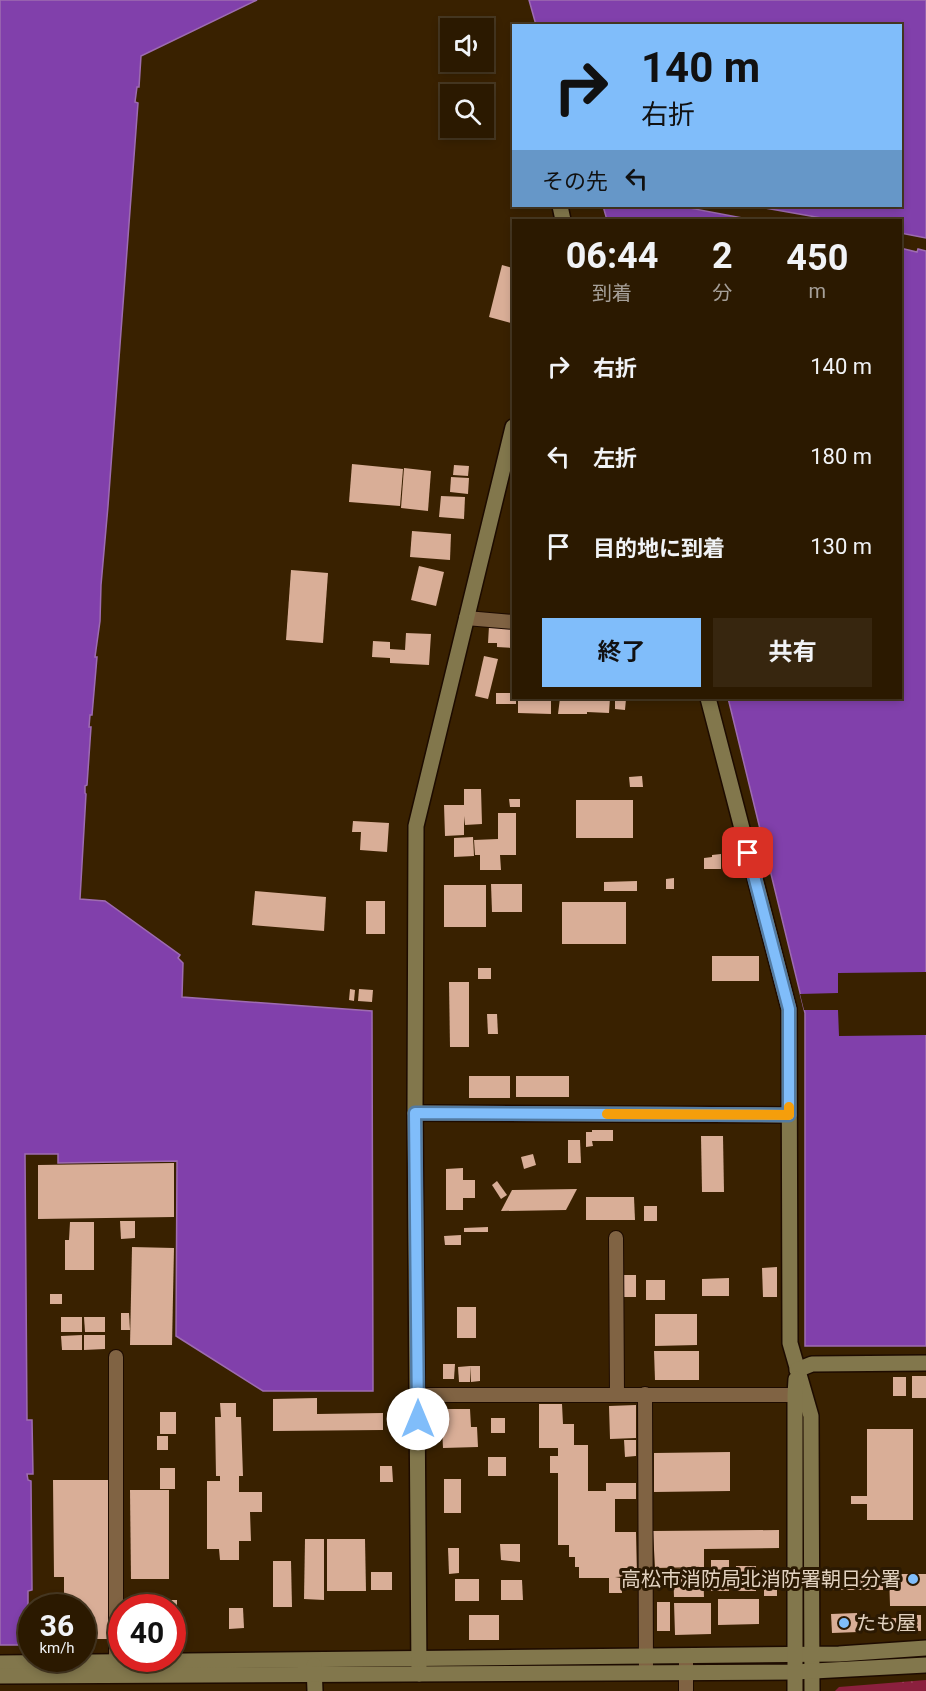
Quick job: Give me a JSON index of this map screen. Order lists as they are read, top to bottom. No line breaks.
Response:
{"places":["高松市消防局北消防署朝日分署","たも屋"],"page":{"turn":["140 m","右折"],"then":"その先","eta":["06:44","到着","2","分","450","m"],"list":[{"name":"右折","value":"140 m"},{"name":"左折","value":"180 m"},{"name":"目的地に到着","value":"130 m"}],"buttons":["終了","共有"],"speed":"36 km/h","limit":"40"}}
